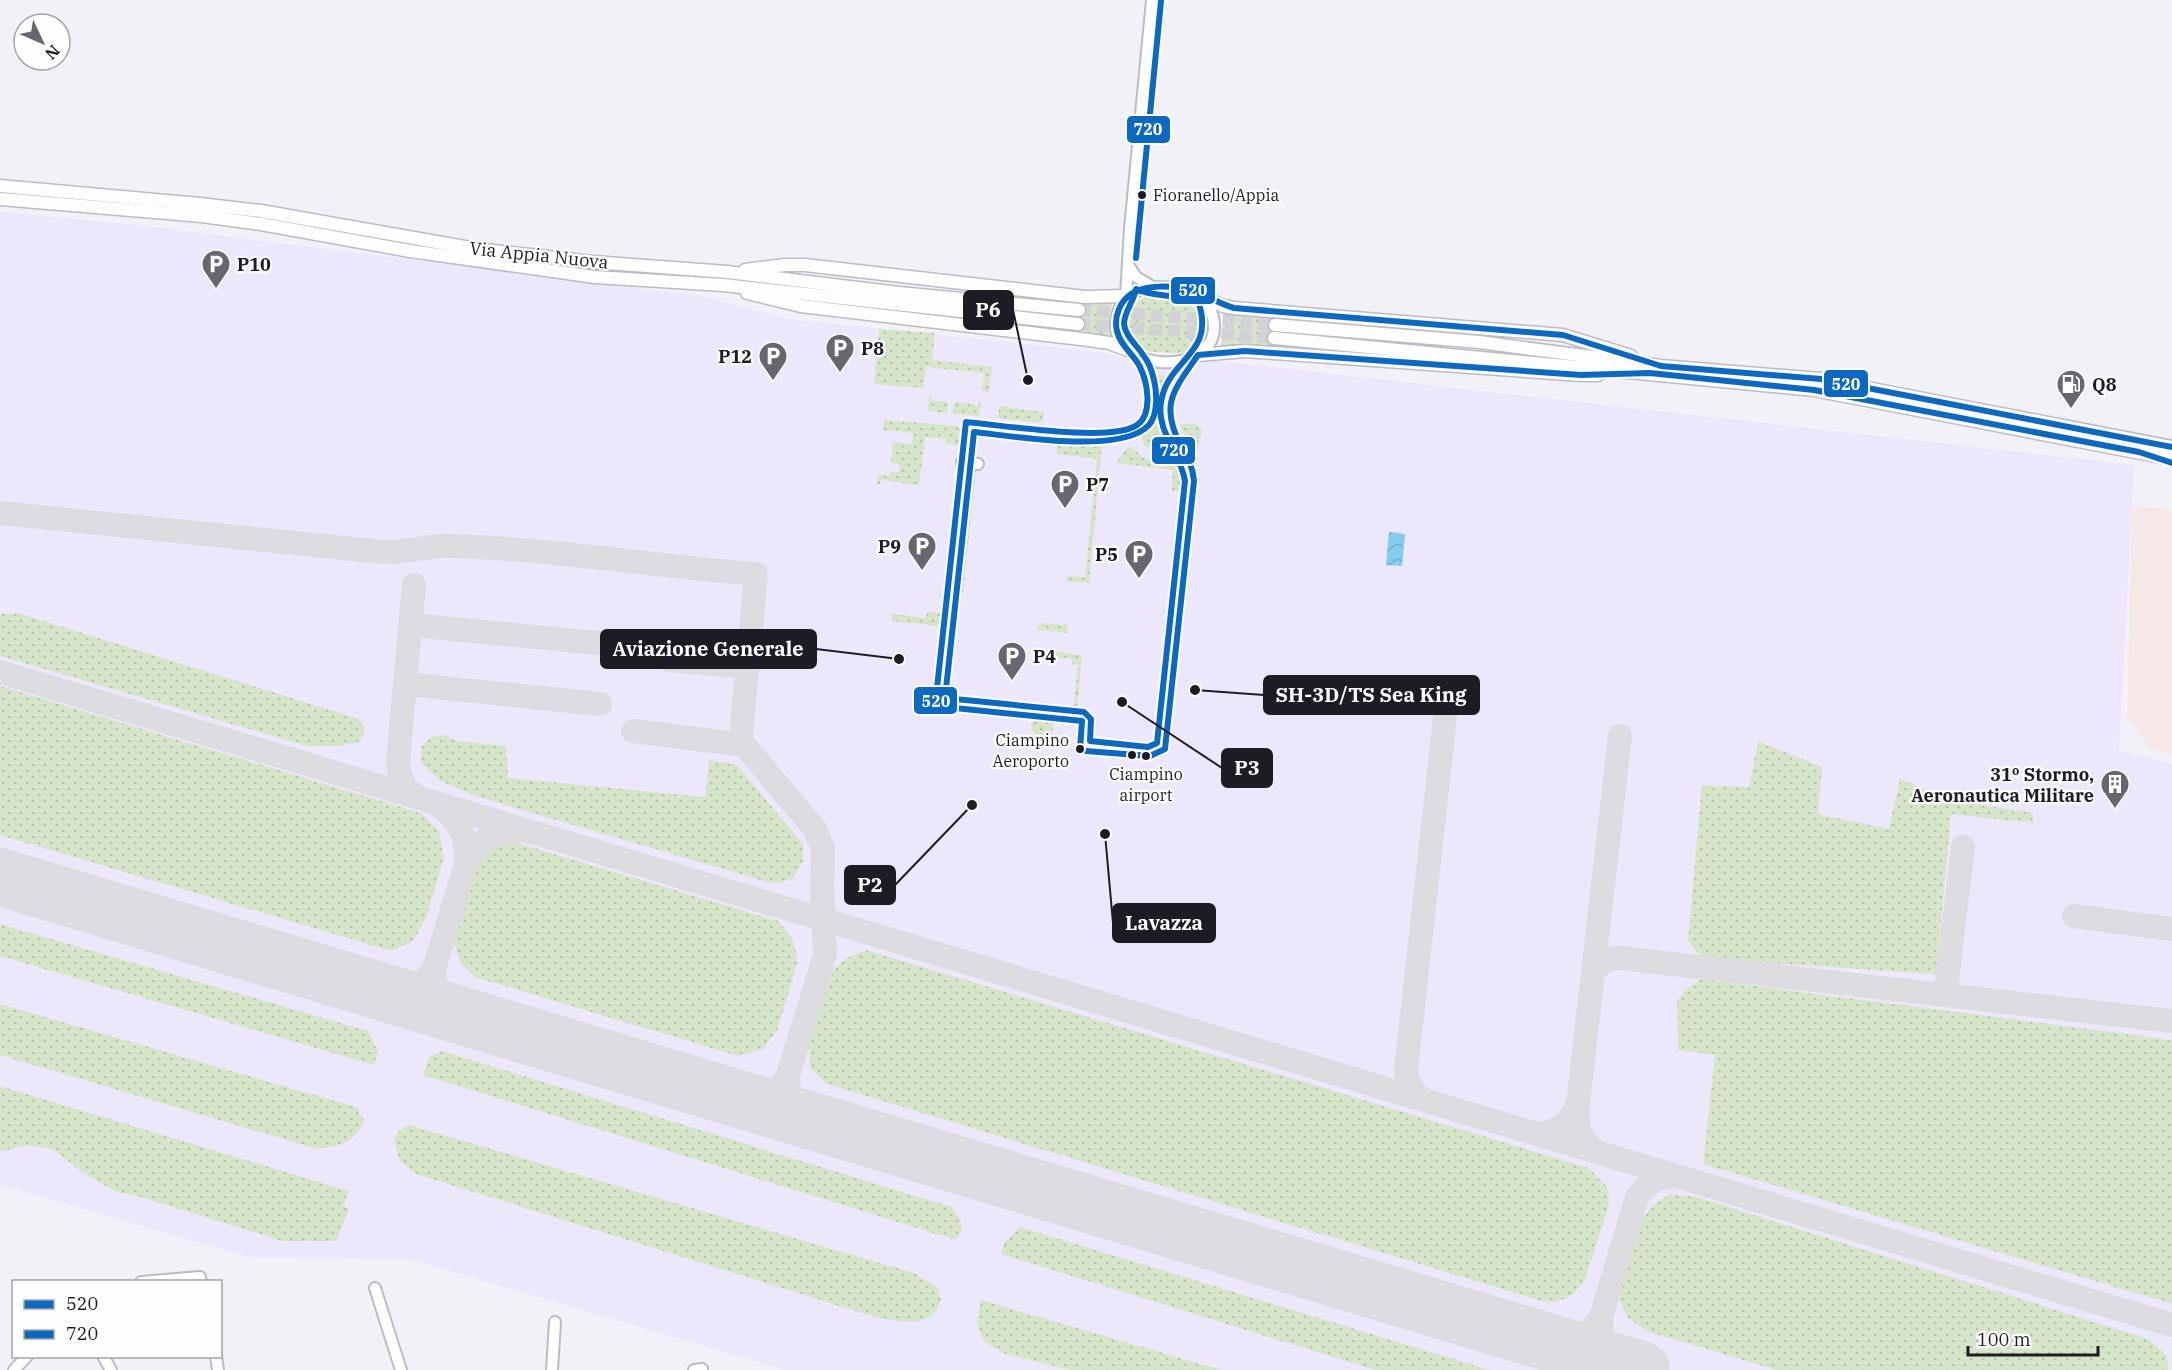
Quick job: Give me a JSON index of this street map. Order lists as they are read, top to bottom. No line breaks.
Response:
{"streets":{"main road":["Via Appia Nuova"]},"places":{"other":["Fioranello/Appia","P6","Aviazione Generale","SH-3D/TS Sea King","P3","Ciampino Aeroporto","Ciampino airport","P2","Lavazza"],"parking":["P10","P8","P12","P7","P9","P5","P4"],"fuel station":["Q8"],"building":["31º Stormo, Aeronautica Militare"]},"lines":["transit line 720","transit line 520"],"legend":["520","720"],"scale_bar":"100 m","north":"bottom right"}
